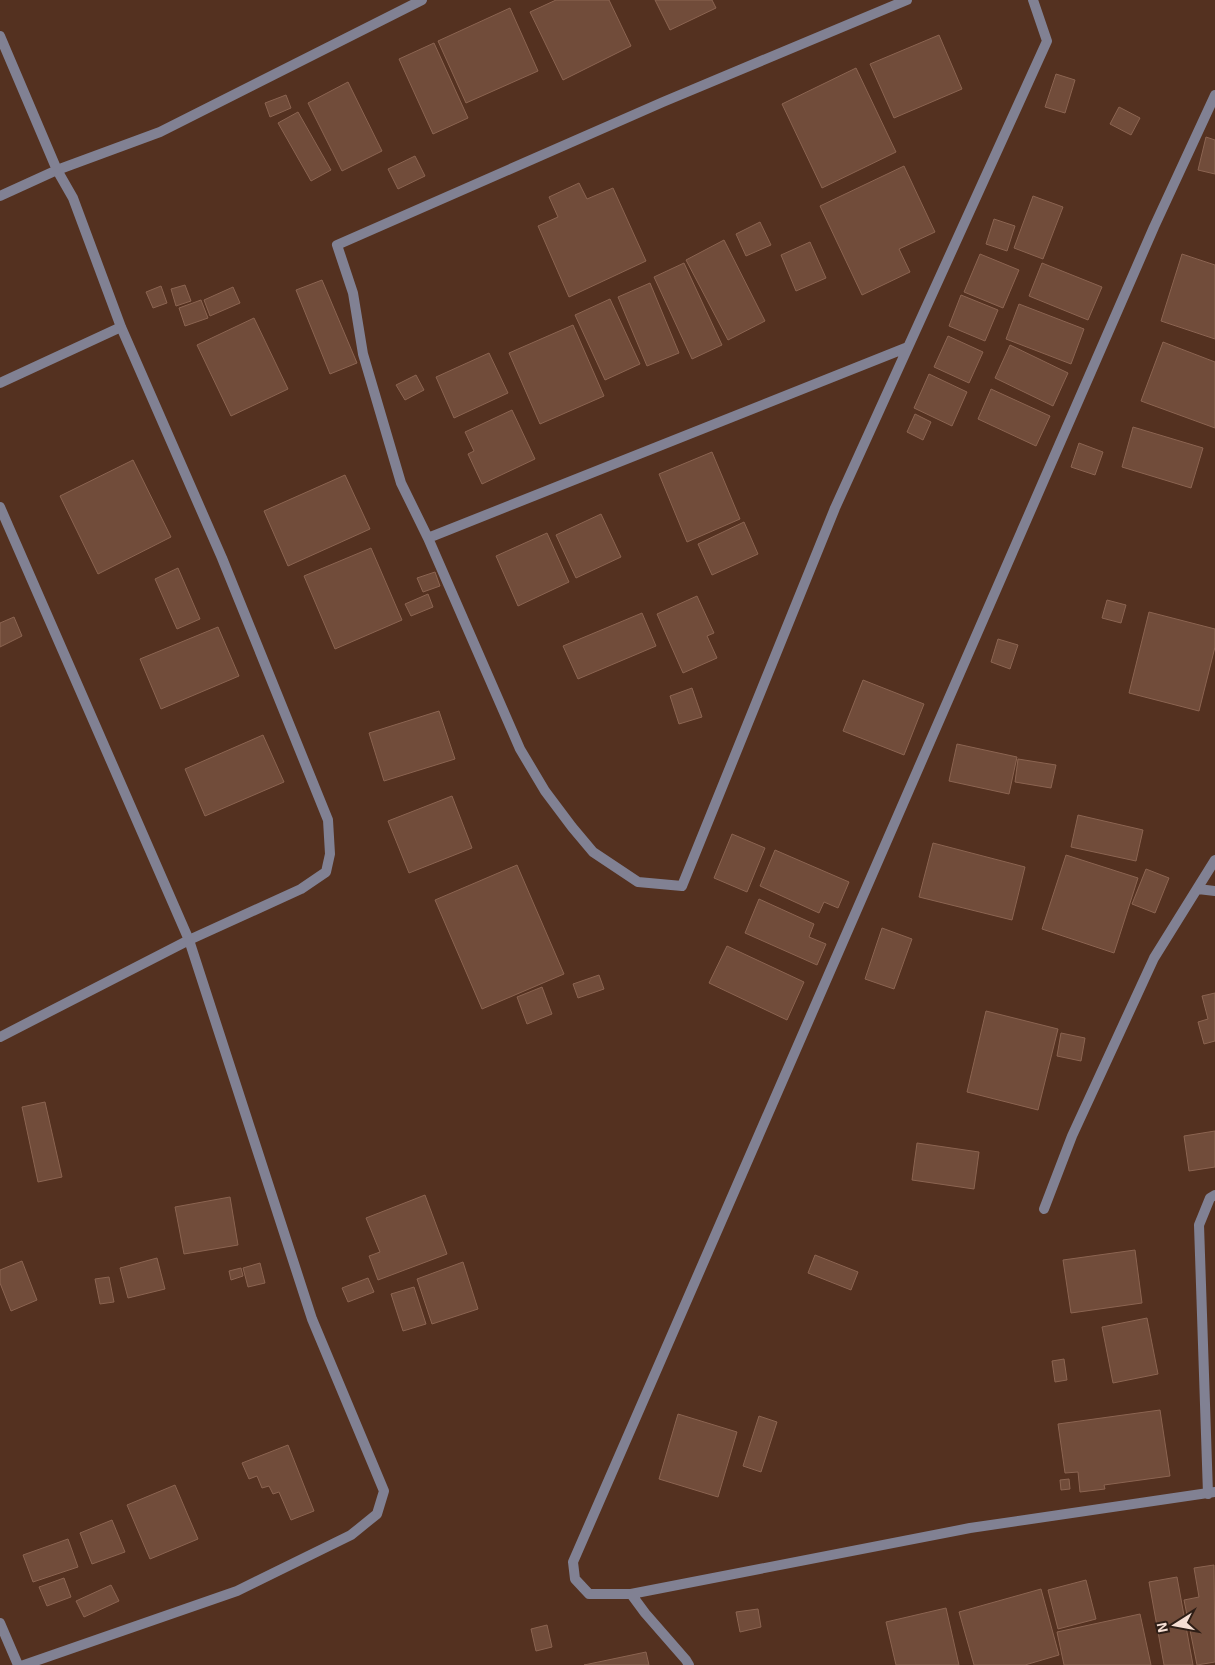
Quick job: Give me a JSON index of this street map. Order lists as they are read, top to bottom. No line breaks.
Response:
{"north":"left"}
